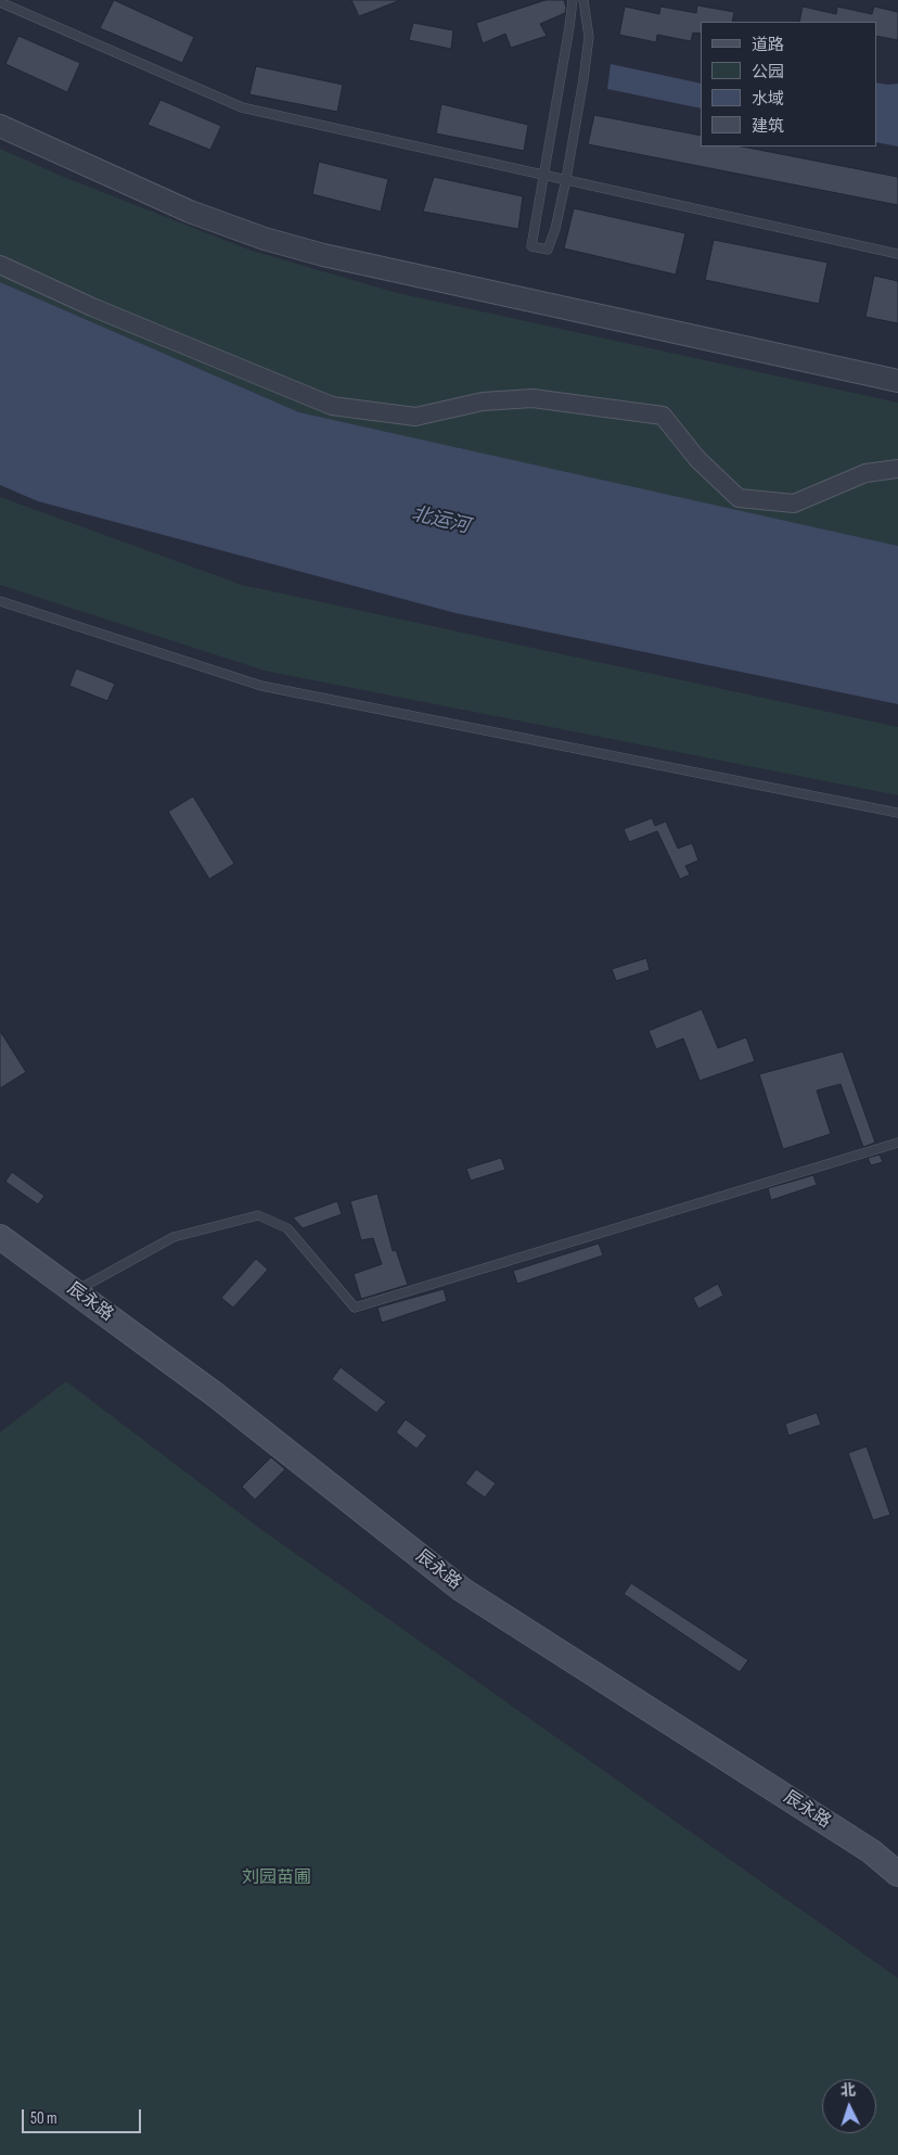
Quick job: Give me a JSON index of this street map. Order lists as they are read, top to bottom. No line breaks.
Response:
{"streets":{"main road":["辰永路"]},"water":["北运河"],"parks":["刘园苗圃"],"legend":["道路","公园","水域","建筑"],"scale_bar":"50 m","north":"top"}
